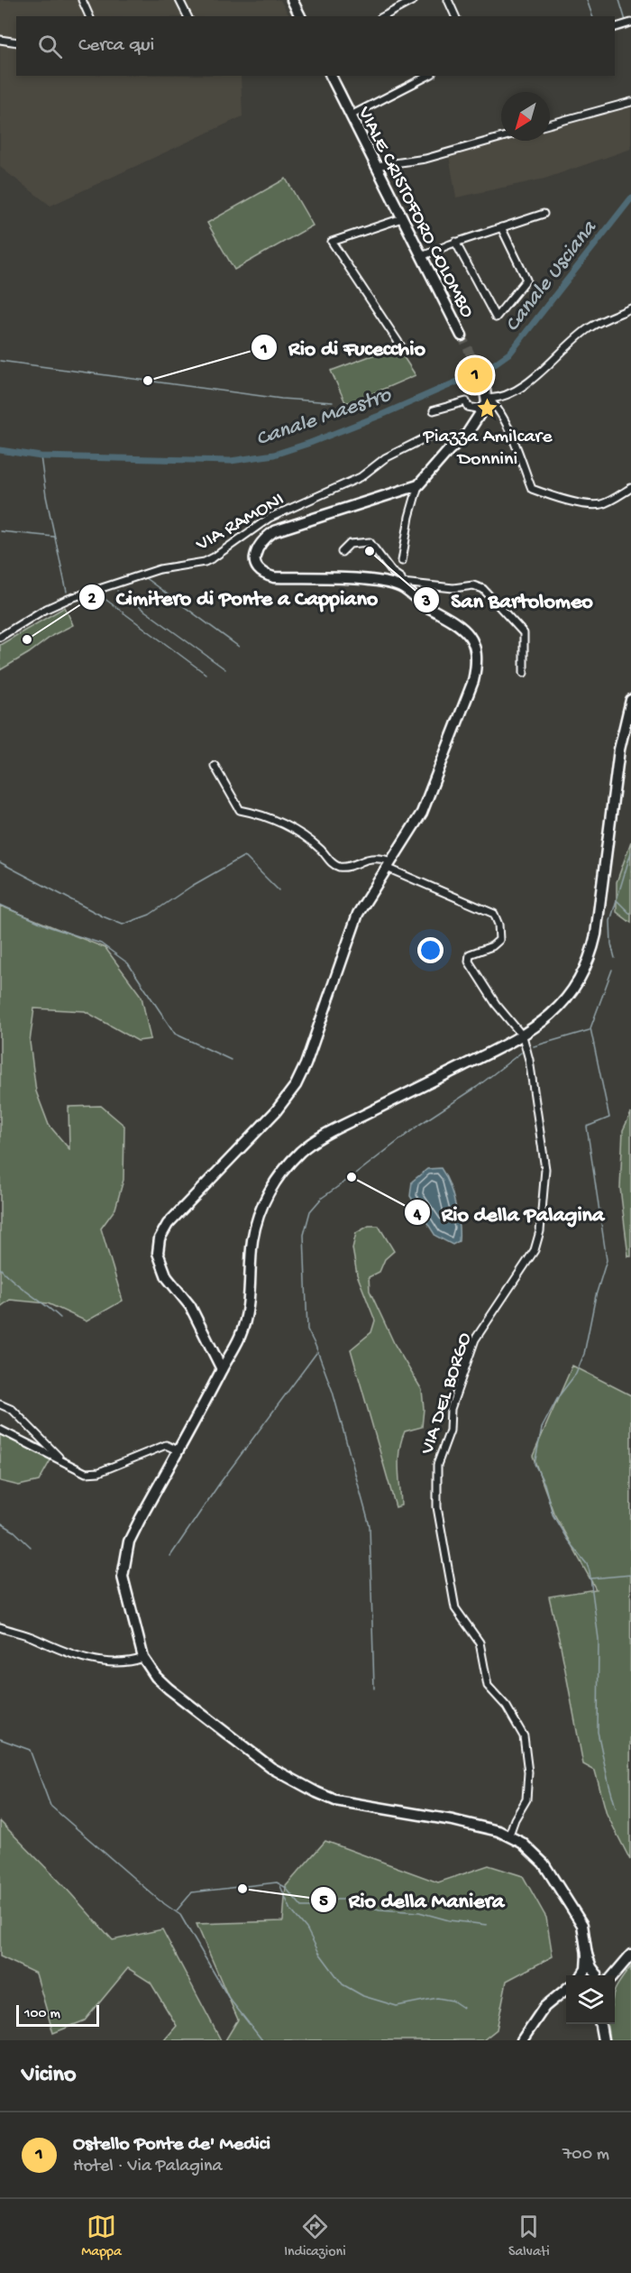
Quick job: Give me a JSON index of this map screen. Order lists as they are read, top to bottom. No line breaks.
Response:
{"streets":{"main road":["VIALE CRISTOFORO COLOMBO"],"street":["VIA RAMONI","VIA DEL BORGO"]},"water":["Canale Usciana","Canale Maestro"],"places":{"other":["Rio di Fucecchio","San Bartolomeo","Cimitero di Ponte a Cappiano","Rio della Palagina","Rio della Maniera"],"place":["Piazza Amilcare Donnini"]},"scale_bar":"100 m","north":"bottom left","page":{"search":"Cerca qui","pins":"1","scale":"100 m","heading":"Vicino","list":[{"mark":"1","name":"Ostello Ponte de' Medici","note":"Hotel · Via Palagina","value":"700 m"}],"nav":["Mappa","Indicazioni","Salvati"]}}
